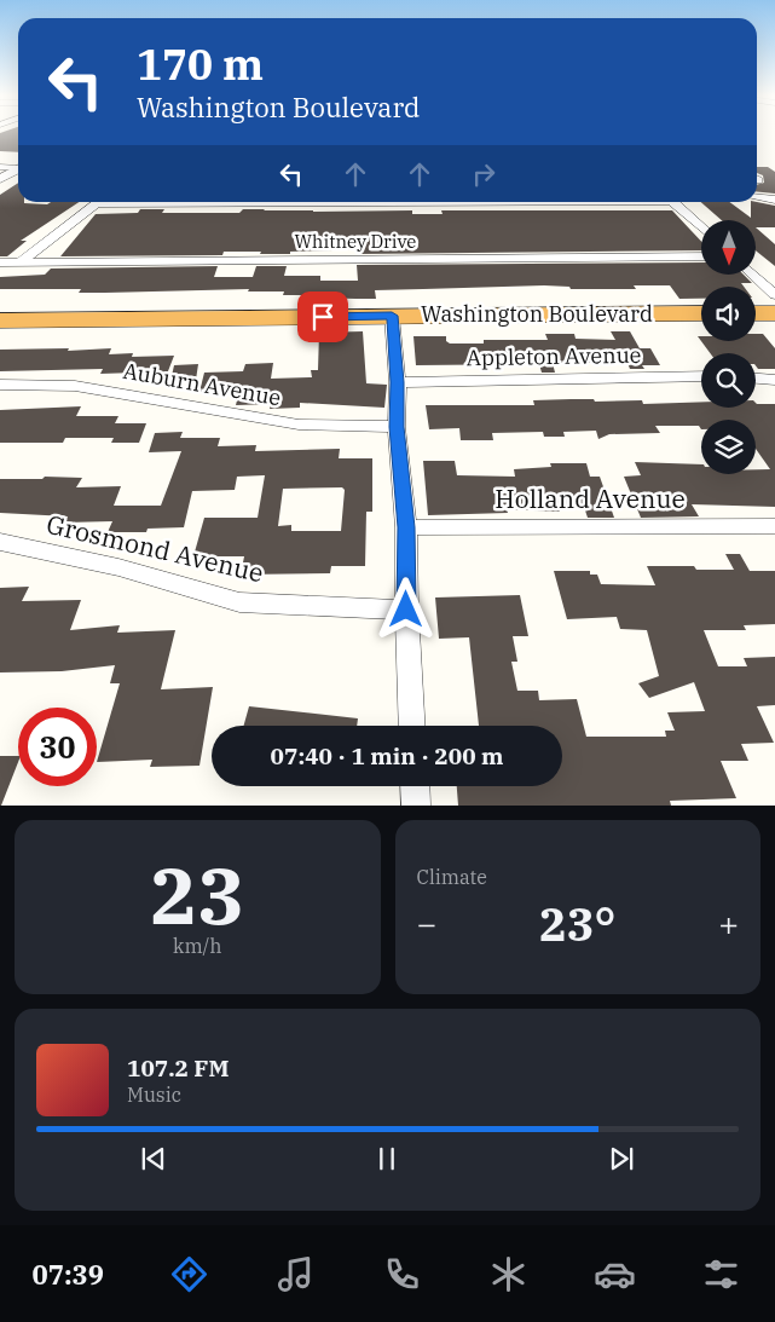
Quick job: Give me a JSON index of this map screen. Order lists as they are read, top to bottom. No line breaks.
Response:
{"streets":{"highway":["Washington Boulevard"],"street":["Whitney Drive","Appleton Avenue","Auburn Avenue","Holland Avenue","Grosmond Avenue"]},"north":"bottom","page":{"turn":["170 m","Washington Boulevard"],"limit":"30","trip":"07:40 · 1 min · 200 m","tile":[["23","km/h"],"Climate"],"heat":["−","23°","+"],"song":["107.2 FM","Music"],"tabs":"07:39"}}
